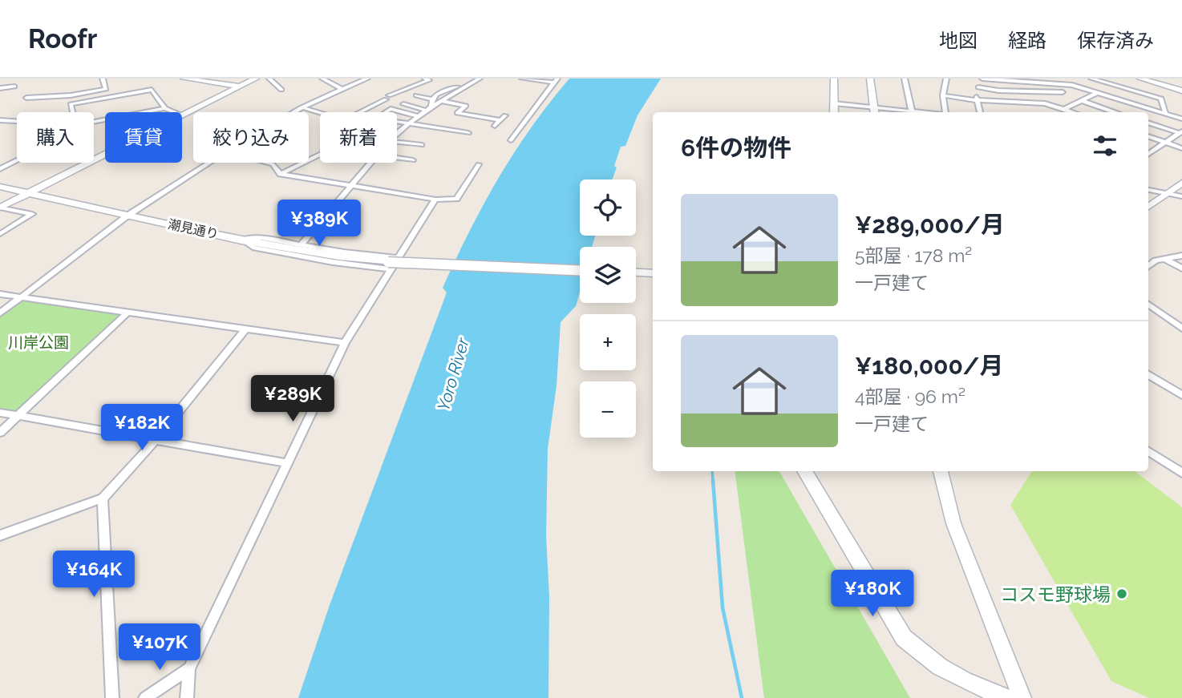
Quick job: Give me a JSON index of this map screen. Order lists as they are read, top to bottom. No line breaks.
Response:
{"streets":{"street":["潮見通り"]},"water":["Yoro River"],"parks":["川岸公園"],"places":["コスモ野球場"],"page":{"header":"Roofr","nav":["地図","経路","保存済み"],"chip":["購入","賃貸","絞り込み","新着"],"heading":"6件の物件","map_buttons":["+","−"],"list":[{"name":"¥289,000/月","note":"5部屋 · 178 m² · 一戸建て"},{"name":"¥180,000/月","note":"4部屋 · 96 m² · 一戸建て"}],"price":["¥389K","¥289K","¥182K","¥164K","¥180K","¥107K"]}}
